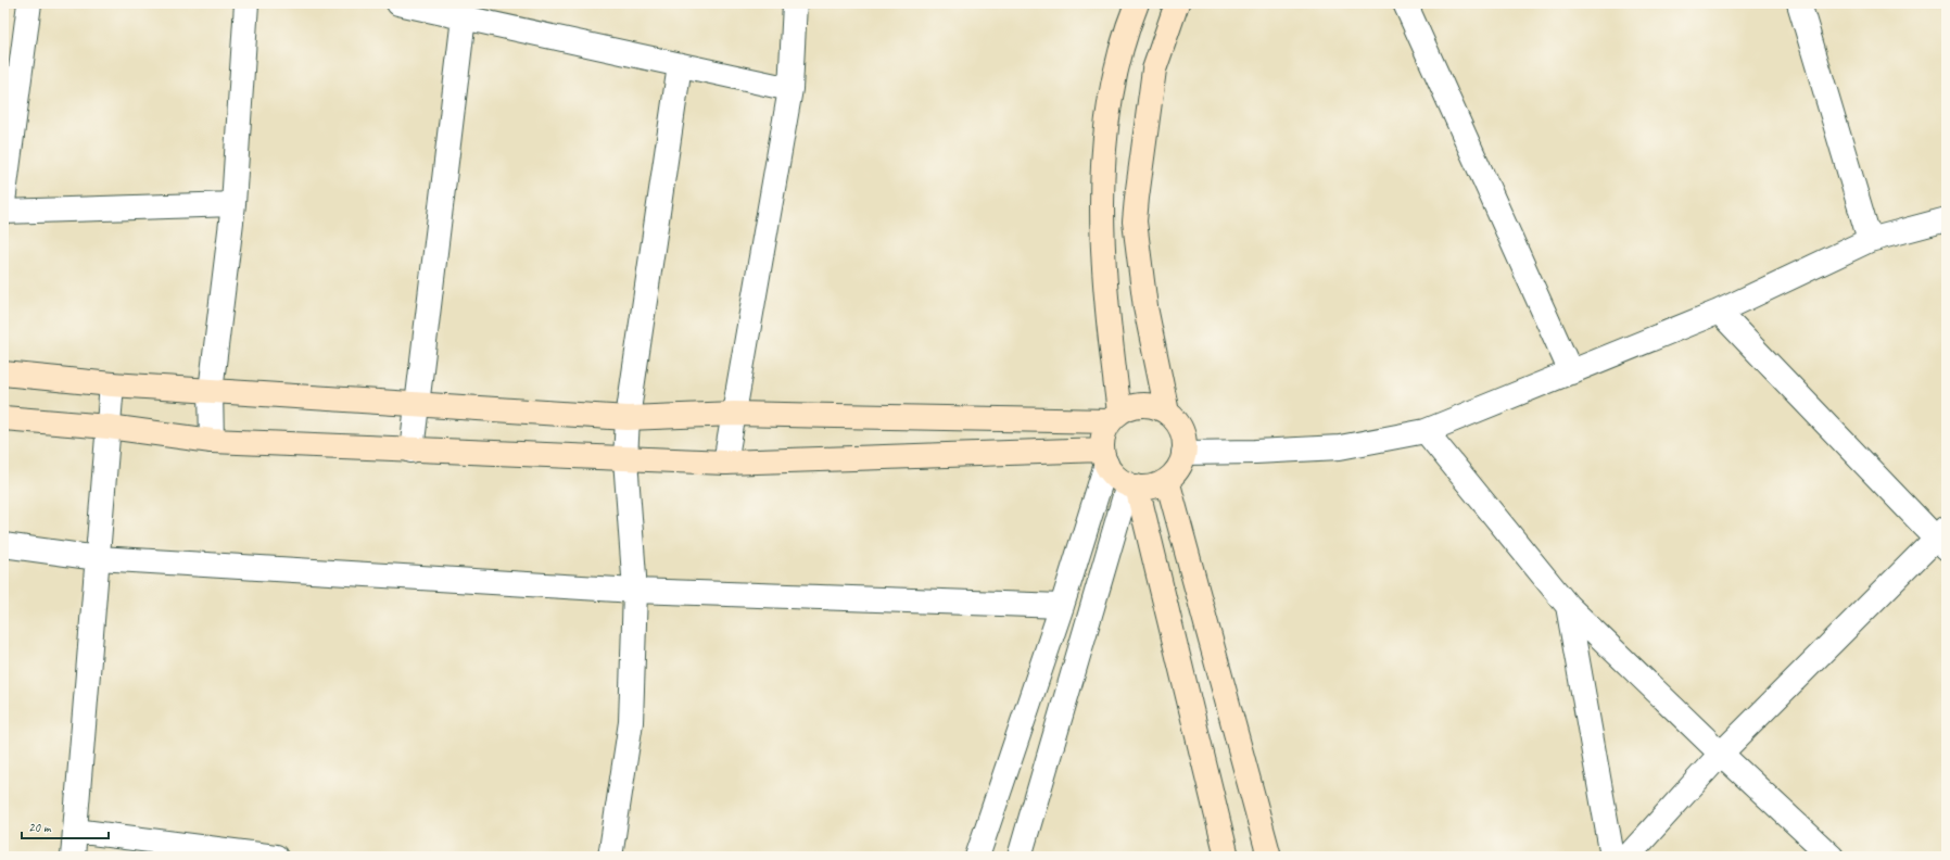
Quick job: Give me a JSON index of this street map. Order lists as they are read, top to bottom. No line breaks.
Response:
{"scale_bar":"20 m"}
